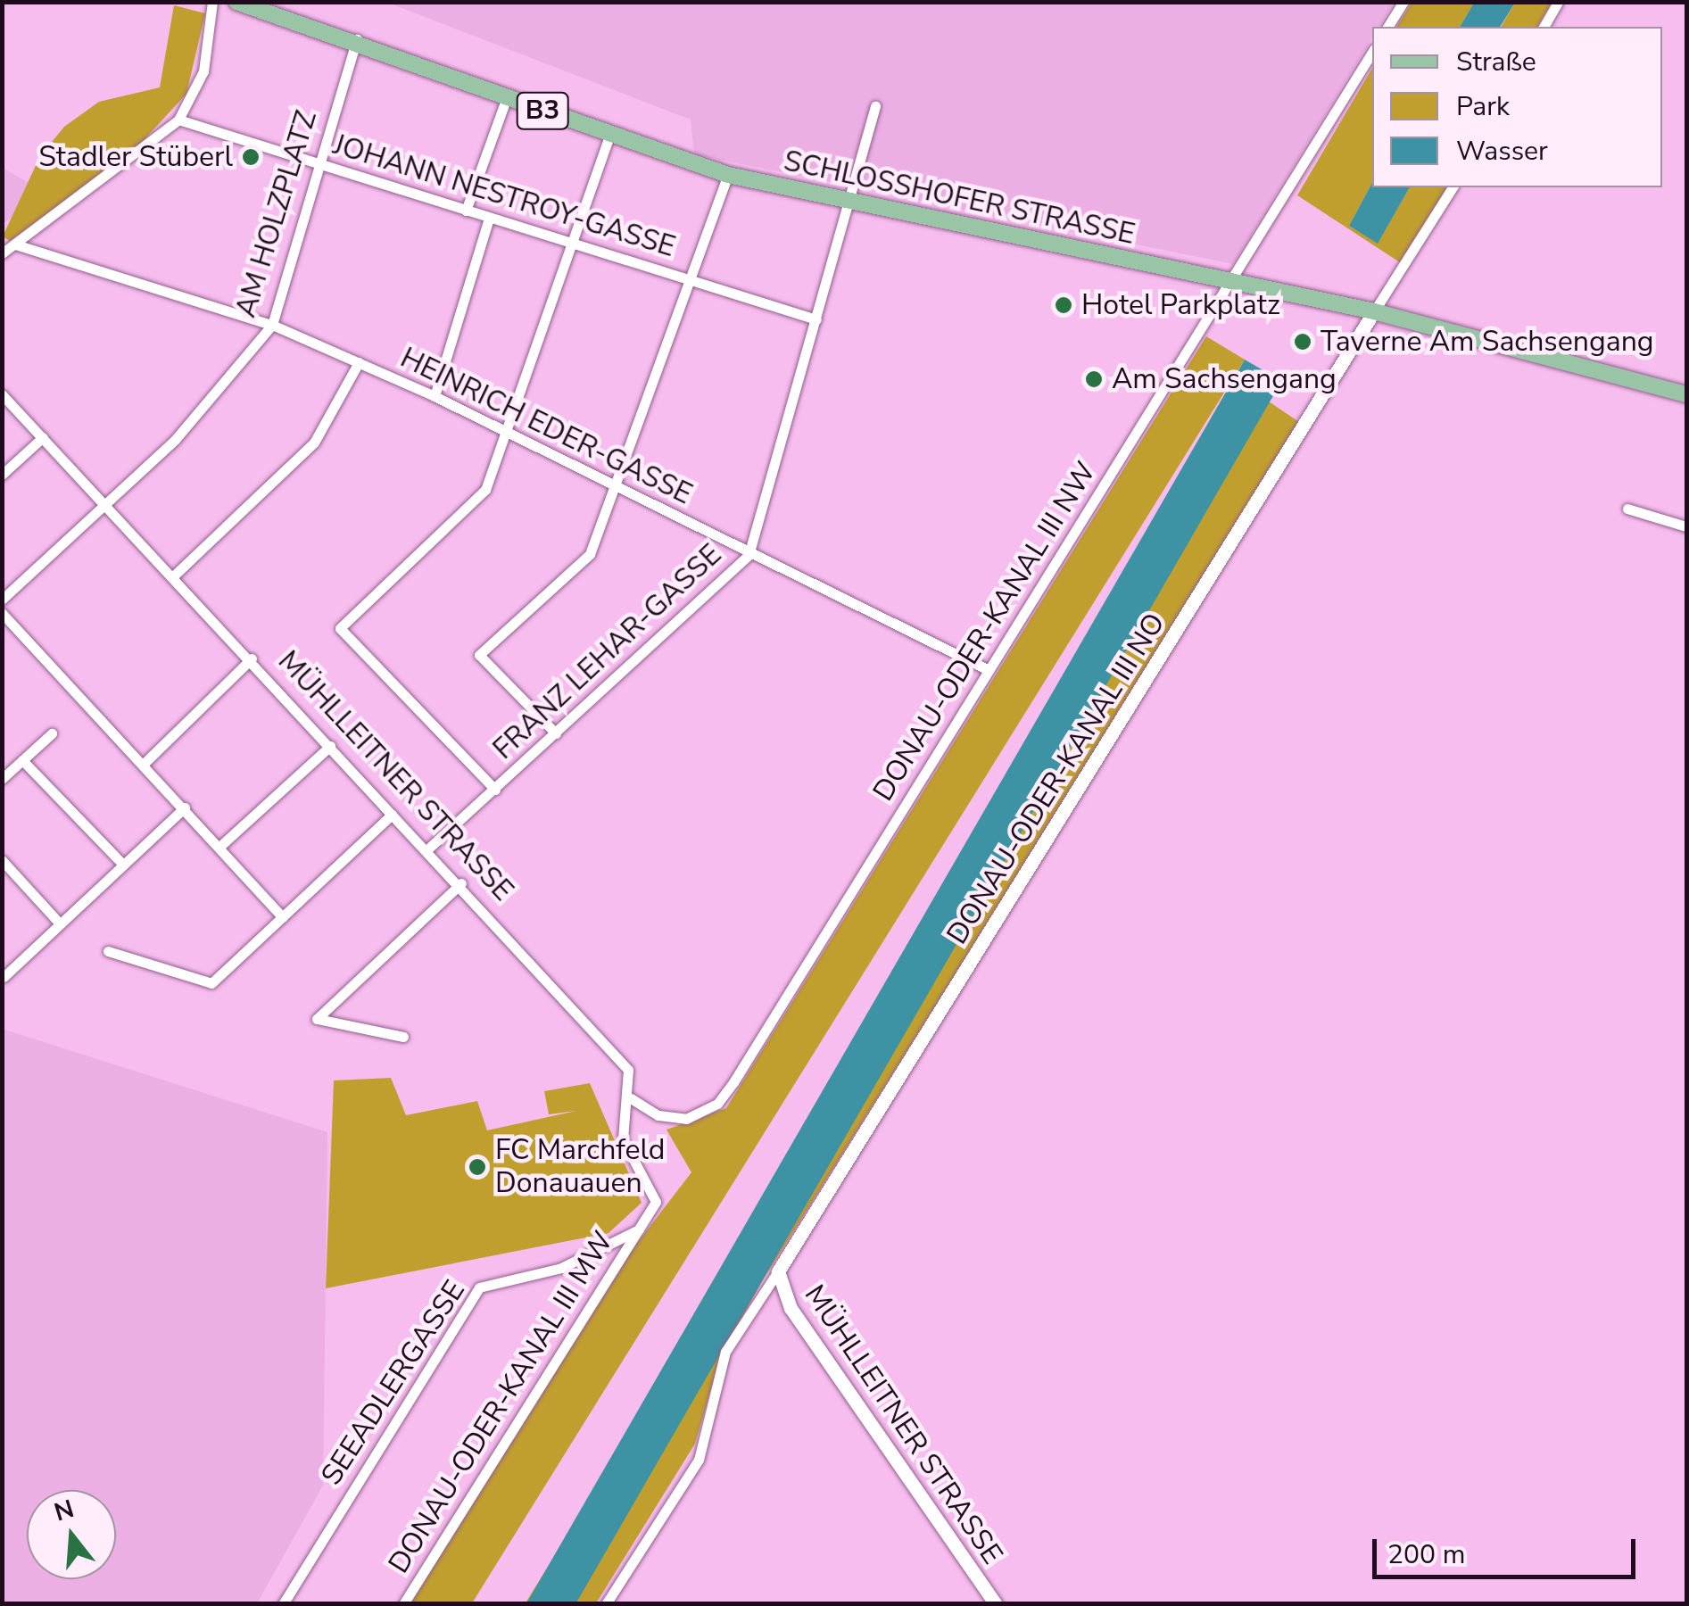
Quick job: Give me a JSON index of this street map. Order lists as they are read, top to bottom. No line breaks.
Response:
{"streets":{"main road":["B3","SCHLOSSHOFER STRASSE"],"street":["JOHANN NESTROY-GASSE","AM HOLZPLATZ","HEINRICH EDER-GASSE","DONAU-ODER-KANAL III NW","FRANZ LEHAR-GASSE","MÜHLLEITNER STRASSE","DONAU-ODER-KANAL III NO","SEEADLERGASSE","DONAU-ODER-KANAL III MW"]},"crossings":[["JOHANN NESTROY-GASSE","AM HOLZPLATZ"],["JOHANN NESTROY-GASSE","FRANZ LEHAR-GASSE"],["SCHLOSSHOFER STRASSE","AM HOLZPLATZ"],["SCHLOSSHOFER STRASSE","DONAU-ODER-KANAL III NW"],["SCHLOSSHOFER STRASSE","FRANZ LEHAR-GASSE"],["SCHLOSSHOFER STRASSE","DONAU-ODER-KANAL III NO"],["AM HOLZPLATZ","HEINRICH EDER-GASSE"],["AM HOLZPLATZ","MÜHLLEITNER STRASSE"],["HEINRICH EDER-GASSE","DONAU-ODER-KANAL III NW"],["HEINRICH EDER-GASSE","FRANZ LEHAR-GASSE"],["DONAU-ODER-KANAL III NW","MÜHLLEITNER STRASSE"],["FRANZ LEHAR-GASSE","MÜHLLEITNER STRASSE"],["MÜHLLEITNER STRASSE","DONAU-ODER-KANAL III NO"],["MÜHLLEITNER STRASSE","SEEADLERGASSE"],["MÜHLLEITNER STRASSE","DONAU-ODER-KANAL III MW"],["SEEADLERGASSE","DONAU-ODER-KANAL III MW"]],"places":["Stadler Stüberl","Hotel Parkplatz","Taverne Am Sachsengang","Am Sachsengang","FC Marchfeld Donauauen"],"legend":["Straße","Park","Wasser"],"scale_bar":"200 m","north":"top"}
